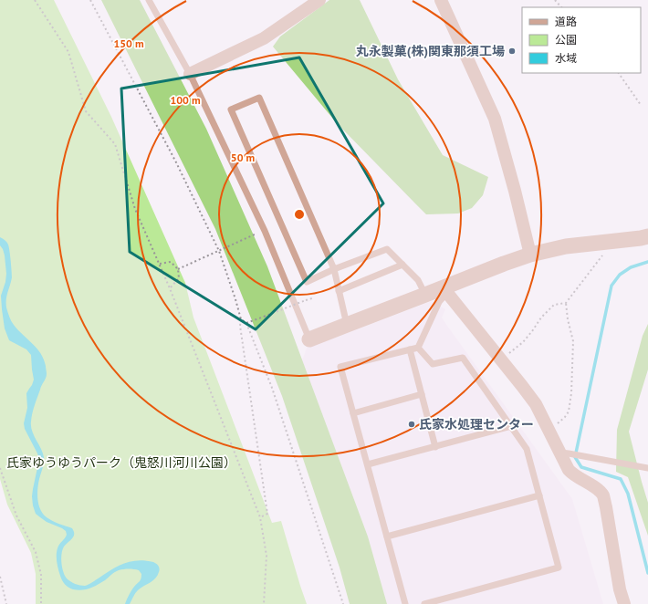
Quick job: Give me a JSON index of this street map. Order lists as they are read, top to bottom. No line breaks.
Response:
{"parks":["氏家ゆうゆうパーク（鬼怒川河川公園）"],"places":["丸永製菓(株)関東那須工場","氏家水処理センター"],"legend":["道路","公園","水域"],"rings":["150 m","100 m","50 m"]}
